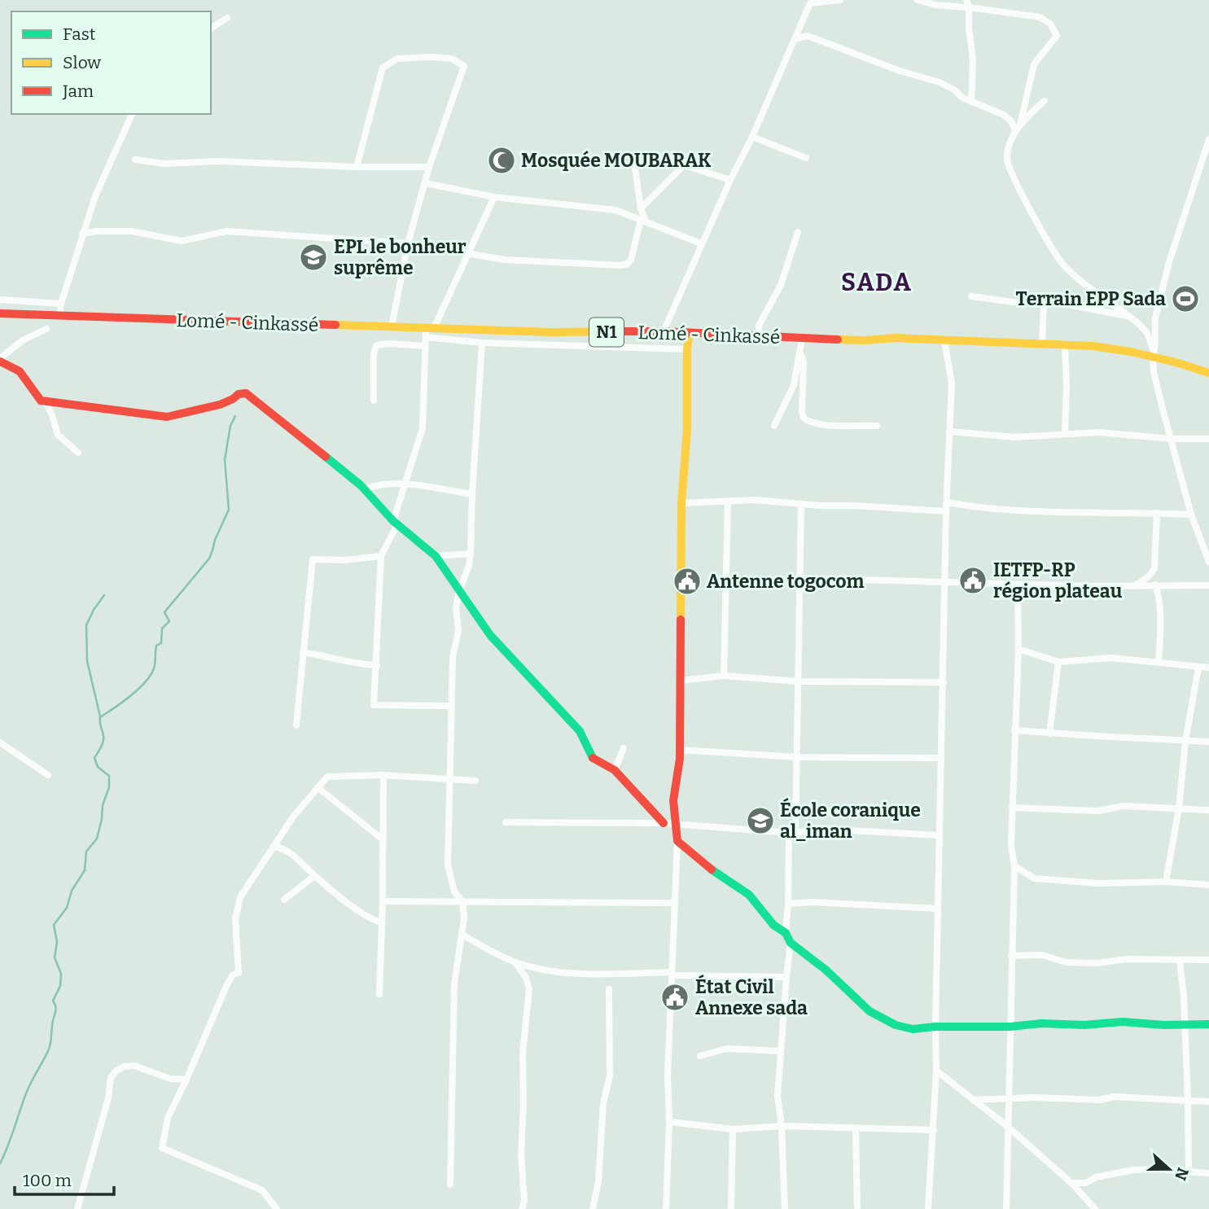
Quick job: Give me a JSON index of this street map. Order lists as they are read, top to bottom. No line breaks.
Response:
{"streets":{"main road":["Lomé - Cinkassé","N1"]},"districts":["SADA"],"places":{"mosque":["Mosquée MOUBARAK"],"school or university":["EPL le bonheur suprême","École coranique al_iman"],"sports":["Terrain EPP Sada"],"public building":["IETFP-RP région plateau","Antenne togocom","État Civil Annexe sada"]},"legend":["Fast","Slow","Jam"],"scale_bar":"100 m","north":"right"}
